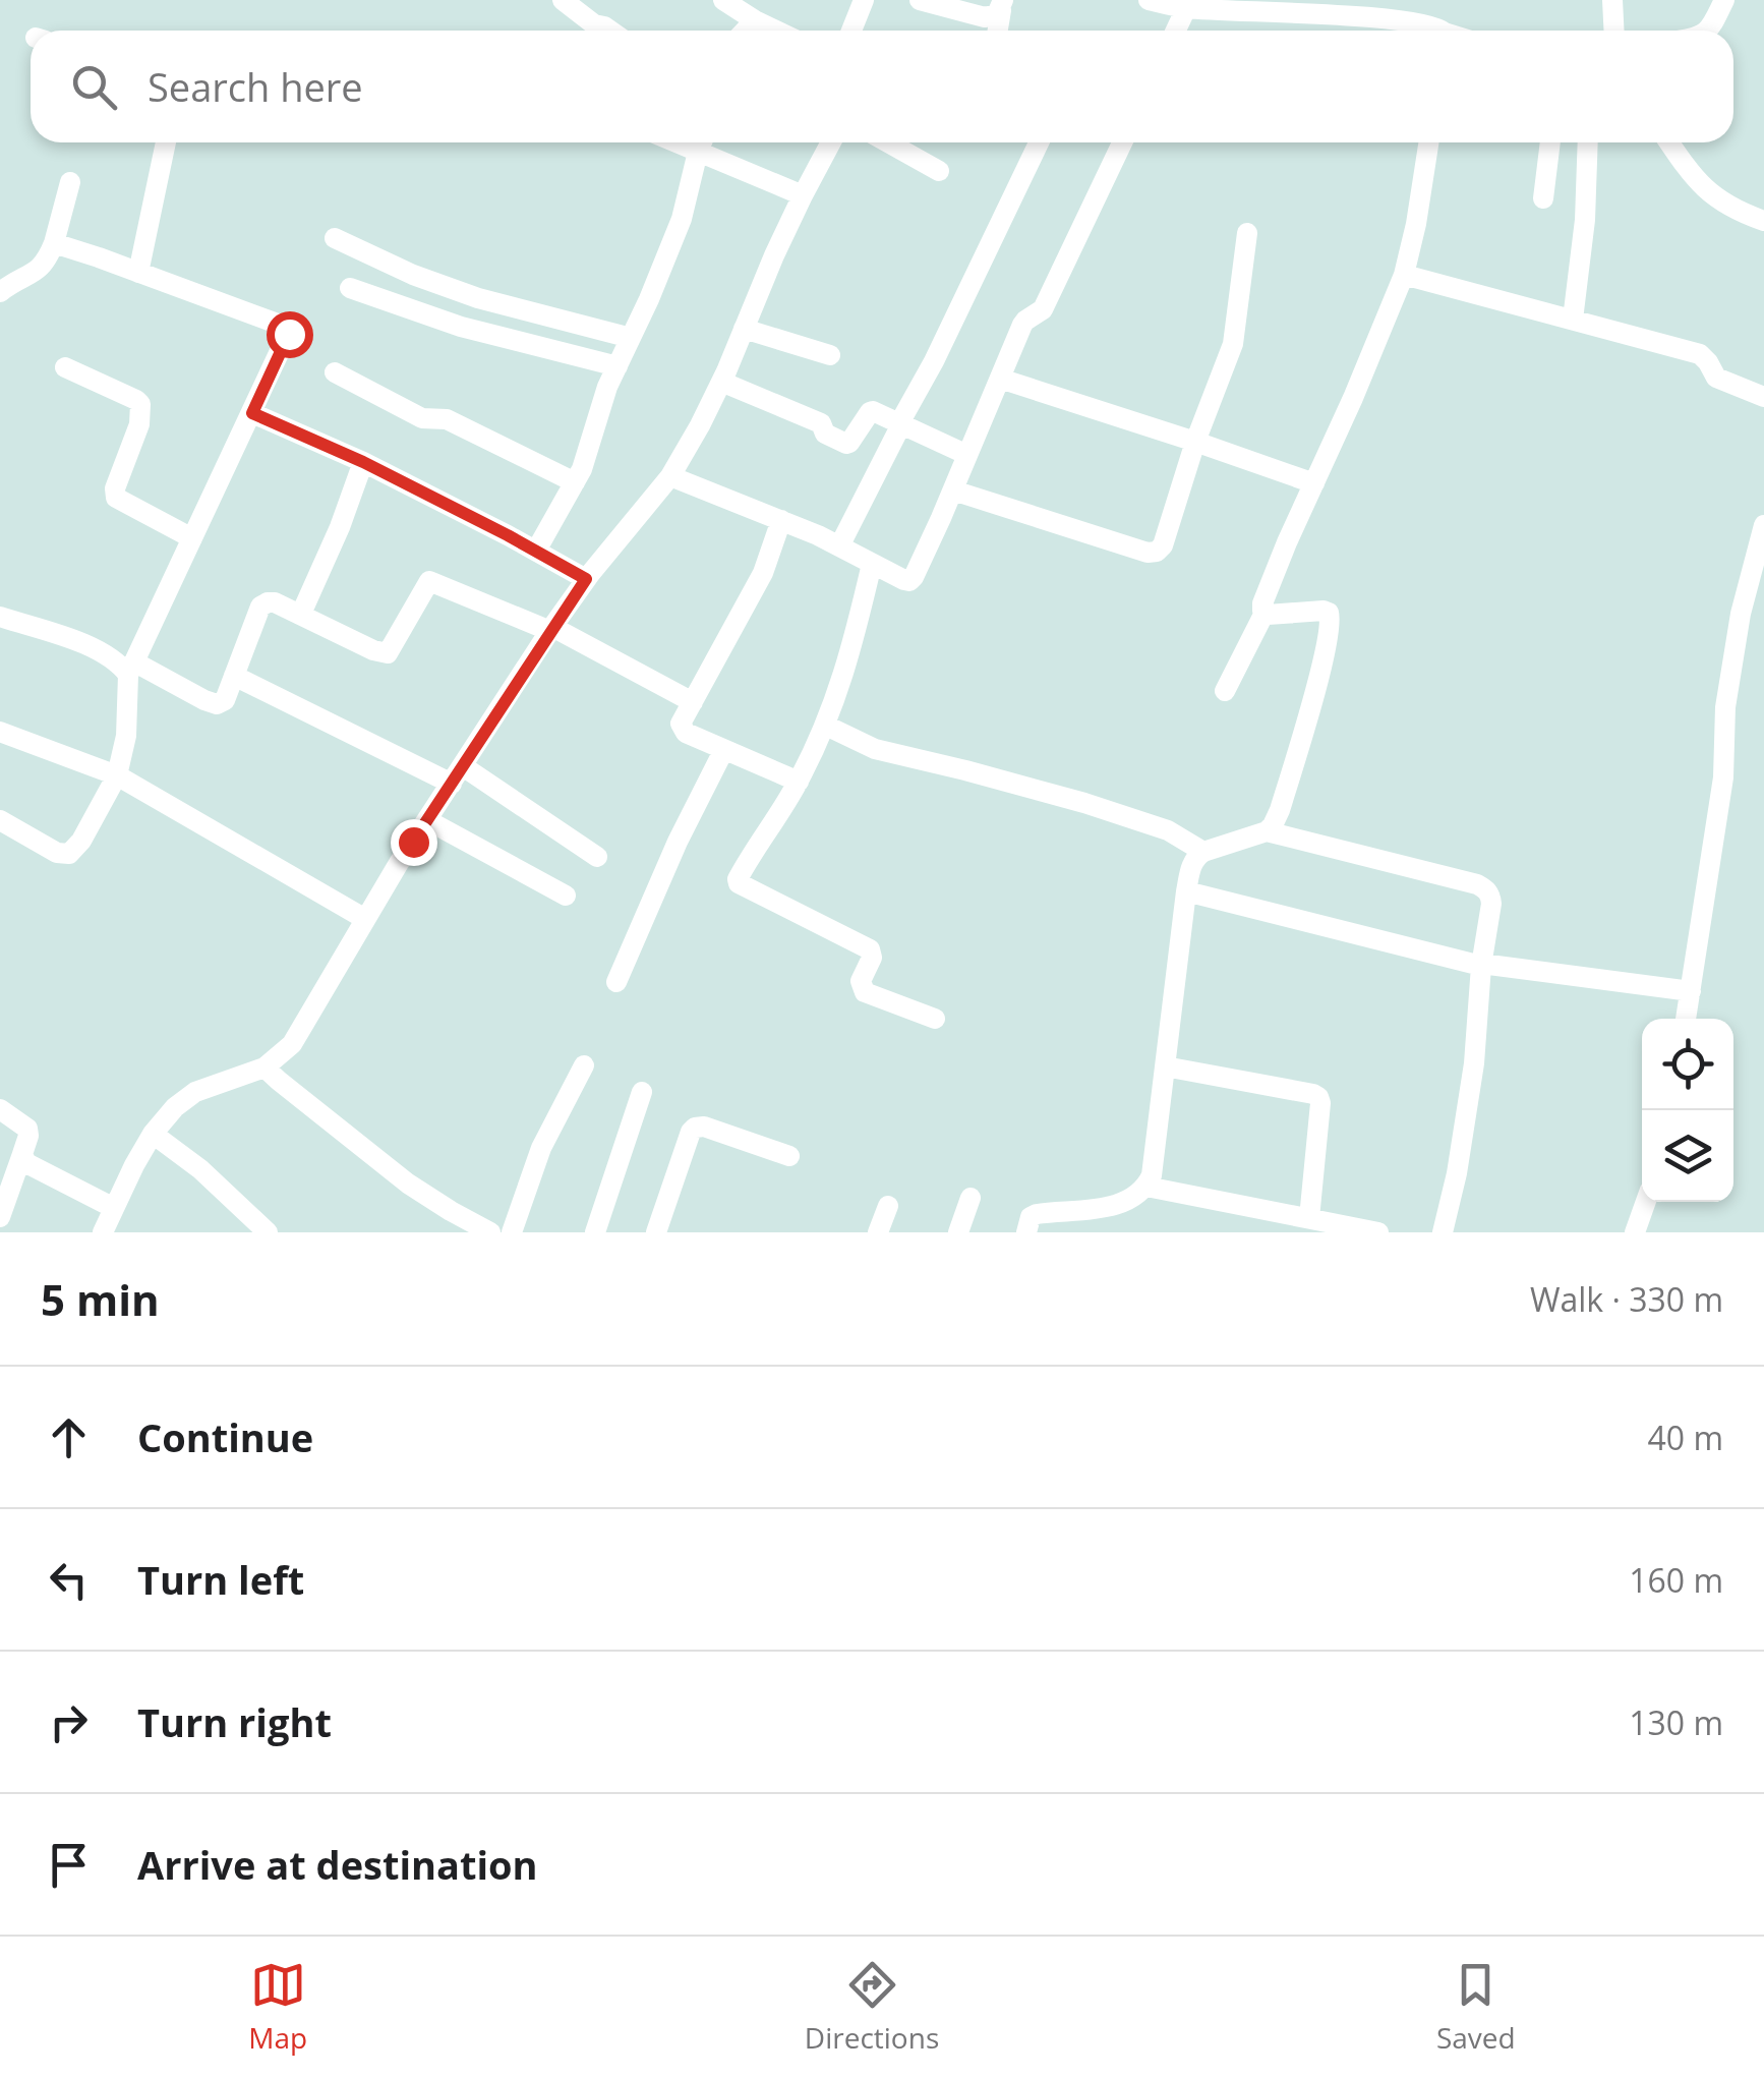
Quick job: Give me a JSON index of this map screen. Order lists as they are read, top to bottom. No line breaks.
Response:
{"page":{"search":"Search here","heading":["5 min","Walk · 330 m"],"list":[["Continue","40 m"],["Turn left","160 m"],["Turn right","130 m"],"Arrive at destination"],"nav":["Map","Directions","Saved"]}}
